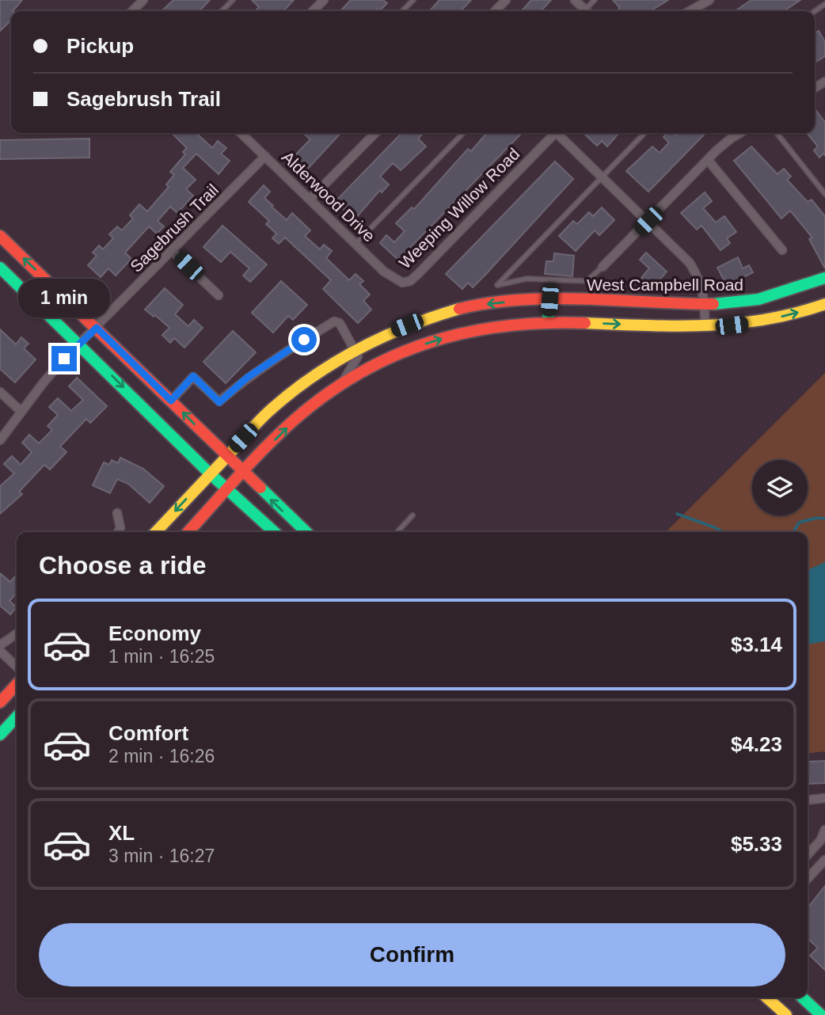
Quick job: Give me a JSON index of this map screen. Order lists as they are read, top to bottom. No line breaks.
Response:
{"streets":{"main road":["West Campbell Road"],"street":["Alderwood Drive","Weeping Willow Road","Sagebrush Trail"]},"crossings":[["Alderwood Drive","Weeping Willow Road"],["Alderwood Drive","Sagebrush Trail"]],"page":{"banner":["Pickup","Sagebrush Trail"],"bubble":"1 min","heading":"Choose a ride","list":[{"name":"Economy","note":"1 min · 16:25","value":"$3.14"},{"name":"Comfort","note":"2 min · 16:26","value":"$4.23"},{"name":"XL","note":"3 min · 16:27","value":"$5.33"}],"buttons":"Confirm"}}
